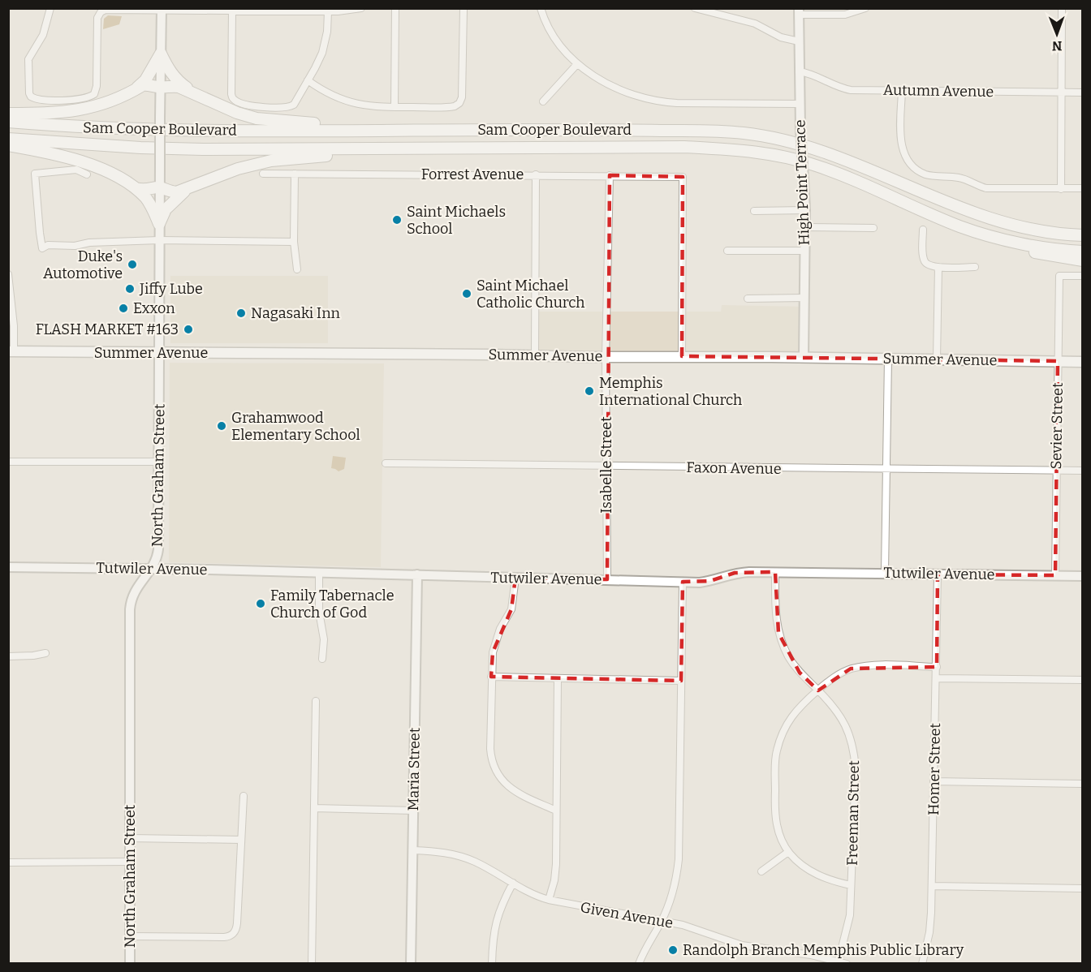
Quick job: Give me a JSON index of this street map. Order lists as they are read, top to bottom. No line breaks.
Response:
{"streets":{"highway":["Sam Cooper Boulevard"],"main road":["Summer Avenue"],"street":["Autumn Avenue","Forrest Avenue","High Point Terrace","Sevier Street","Isabelle Street","Faxon Avenue","North Graham Street","Tutwiler Avenue","Maria Street","Homer Street","Freeman Street","Given Avenue"]},"crossings":[["Autumn Avenue","High Point Terrace"],["Forrest Avenue","Summer Avenue"],["Forrest Avenue","Isabelle Street"],["High Point Terrace","Summer Avenue"],["Summer Avenue","Sevier Street"],["Summer Avenue","Isabelle Street"],["Summer Avenue","North Graham Street"],["Sevier Street","Faxon Avenue"],["Sevier Street","Tutwiler Avenue"],["Isabelle Street","Faxon Avenue"],["Isabelle Street","Tutwiler Avenue"],["North Graham Street","Tutwiler Avenue"],["Tutwiler Avenue","Maria Street"],["Tutwiler Avenue","Homer Street"],["Tutwiler Avenue","Freeman Street"],["Maria Street","Given Avenue"],["Freeman Street","Given Avenue"]],"places":["Saint Michaels School","Duke's Automotive","Jiffy Lube","Saint Michael Catholic Church","Exxon","Nagasaki Inn","FLASH MARKET #163","Memphis International Church","Grahamwood Elementary School","Family Tabernacle Church of God","Randolph Branch Memphis Public Library"],"north":"bottom"}
